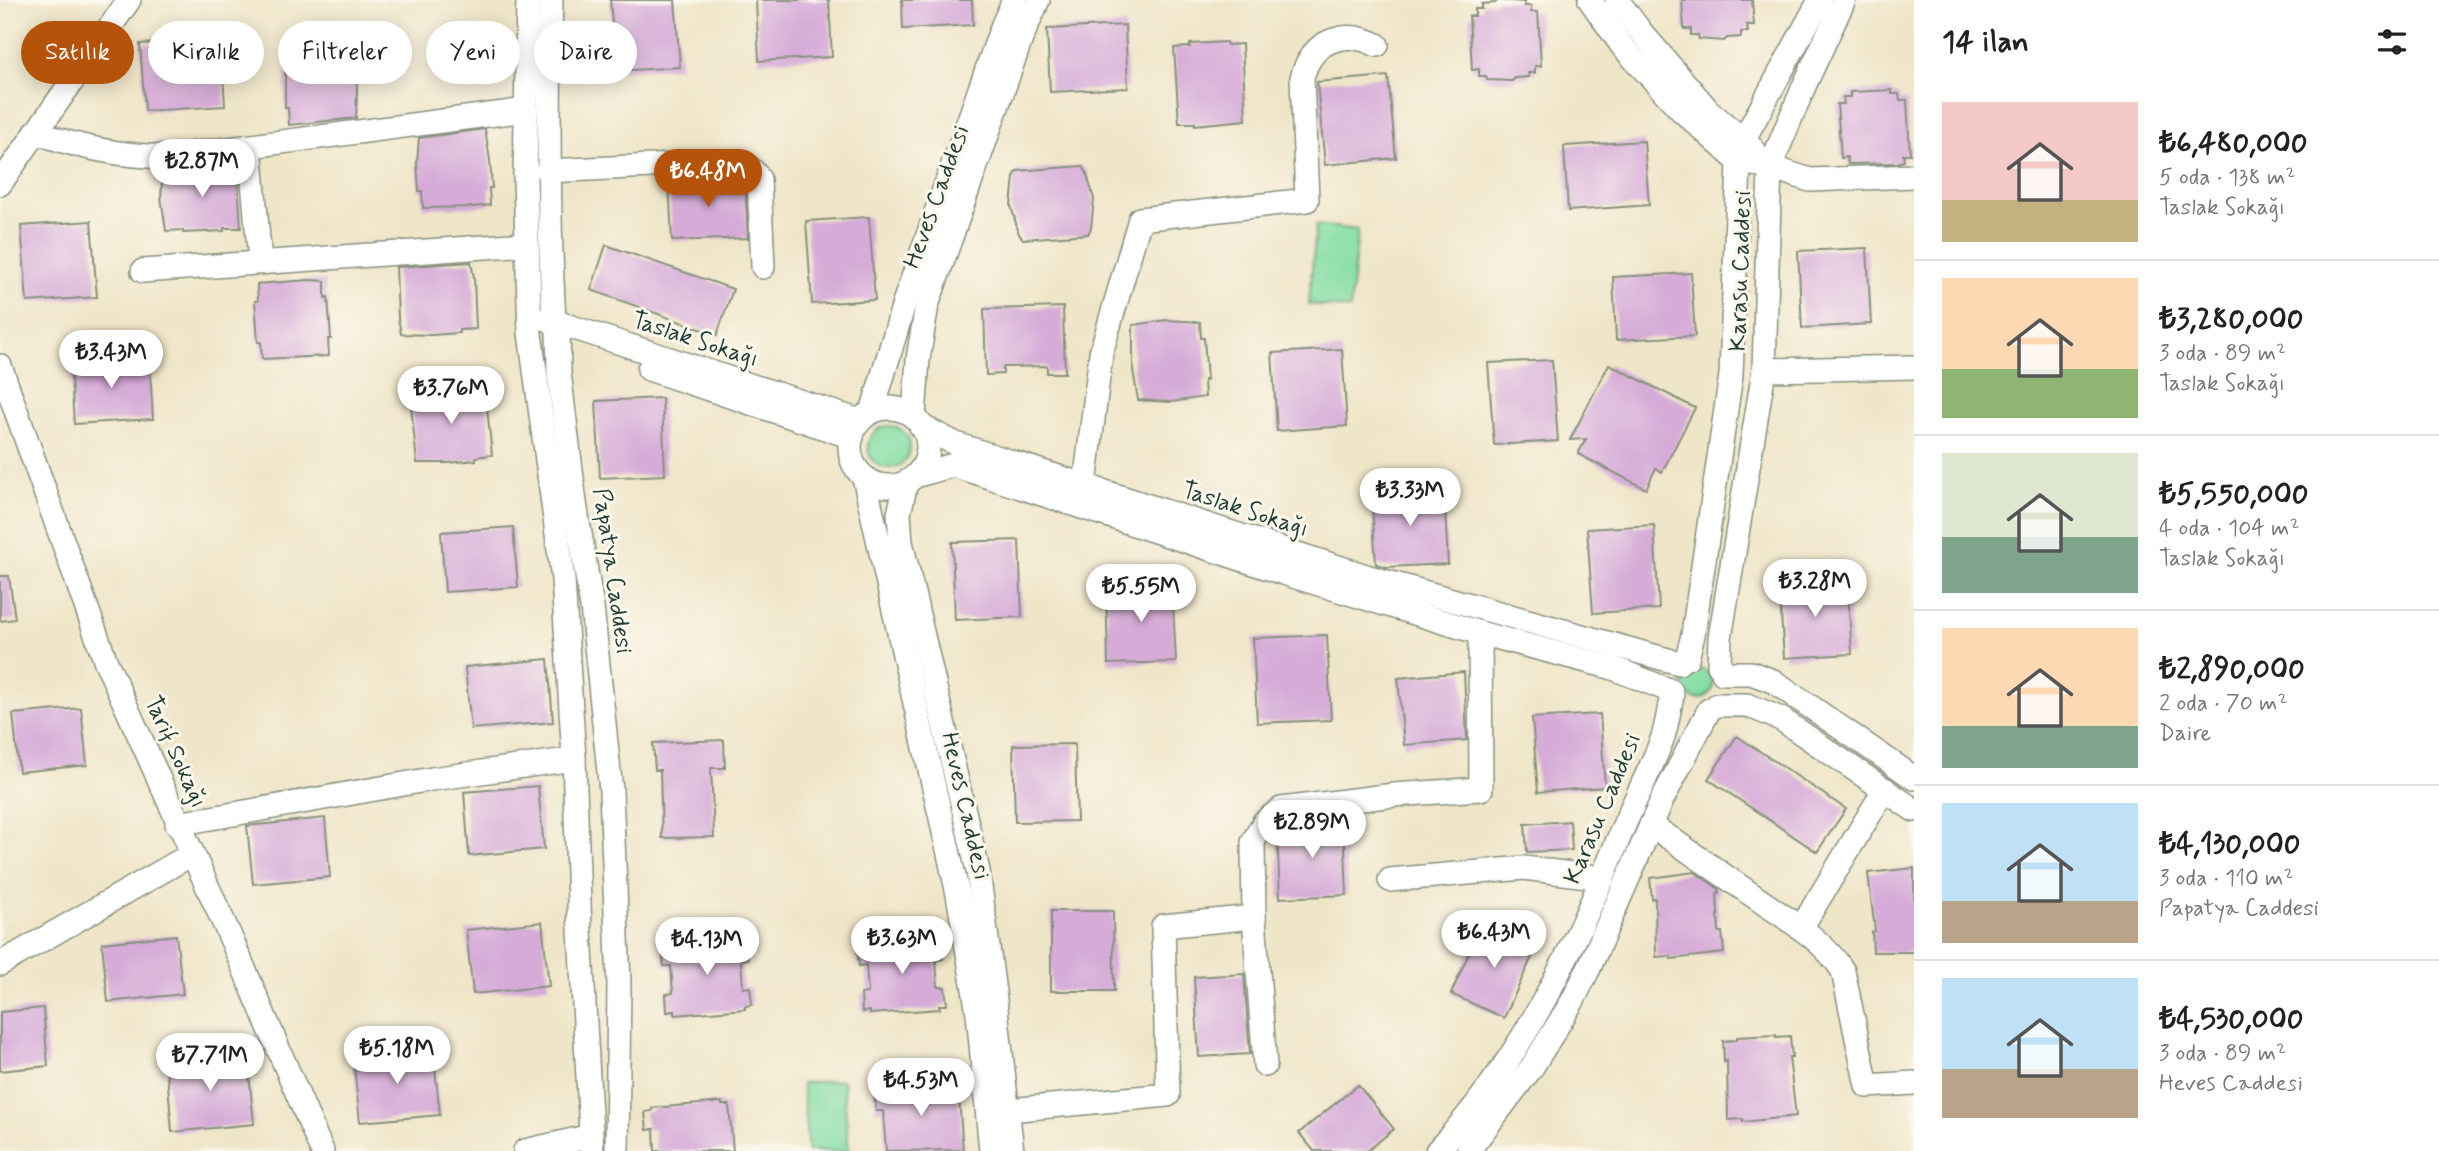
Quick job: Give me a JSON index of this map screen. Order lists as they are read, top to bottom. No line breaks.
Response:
{"streets":{"street":["Heves Caddesi","Karasu Caddesi","Taslak Sokağı","Papatya Caddesi","Tarif Sokağı"]},"crossings":[["Heves Caddesi","Taslak Sokağı"],["Karasu Caddesi","Taslak Sokağı"],["Taslak Sokağı","Papatya Caddesi"]],"page":{"heading":"14 ilan","chip":["Satılık","Kiralık","Filtreler","Yeni","Daire"],"list":[{"name":"₺6,480,000","note":"5 oda · 138 m² · Taslak Sokağı"},{"name":"₺3,280,000","note":"3 oda · 89 m² · Taslak Sokağı"},{"name":"₺5,550,000","note":"4 oda · 104 m² · Taslak Sokağı"},{"name":"₺2,890,000","note":"2 oda · 70 m² · Daire"},{"name":"₺4,130,000","note":"3 oda · 110 m² · Papatya Caddesi"},{"name":"₺4,530,000","note":"3 oda · 89 m² · Heves Caddesi"}],"price":["₺2.87M","₺6.48M","₺3.43M","₺3.76M","₺3.33M","₺3.28M","₺5.55M","₺2.89M","₺6.43M","₺3.63M","₺4.13M","₺5.18M","₺7.71M","₺4.53M"]}}
